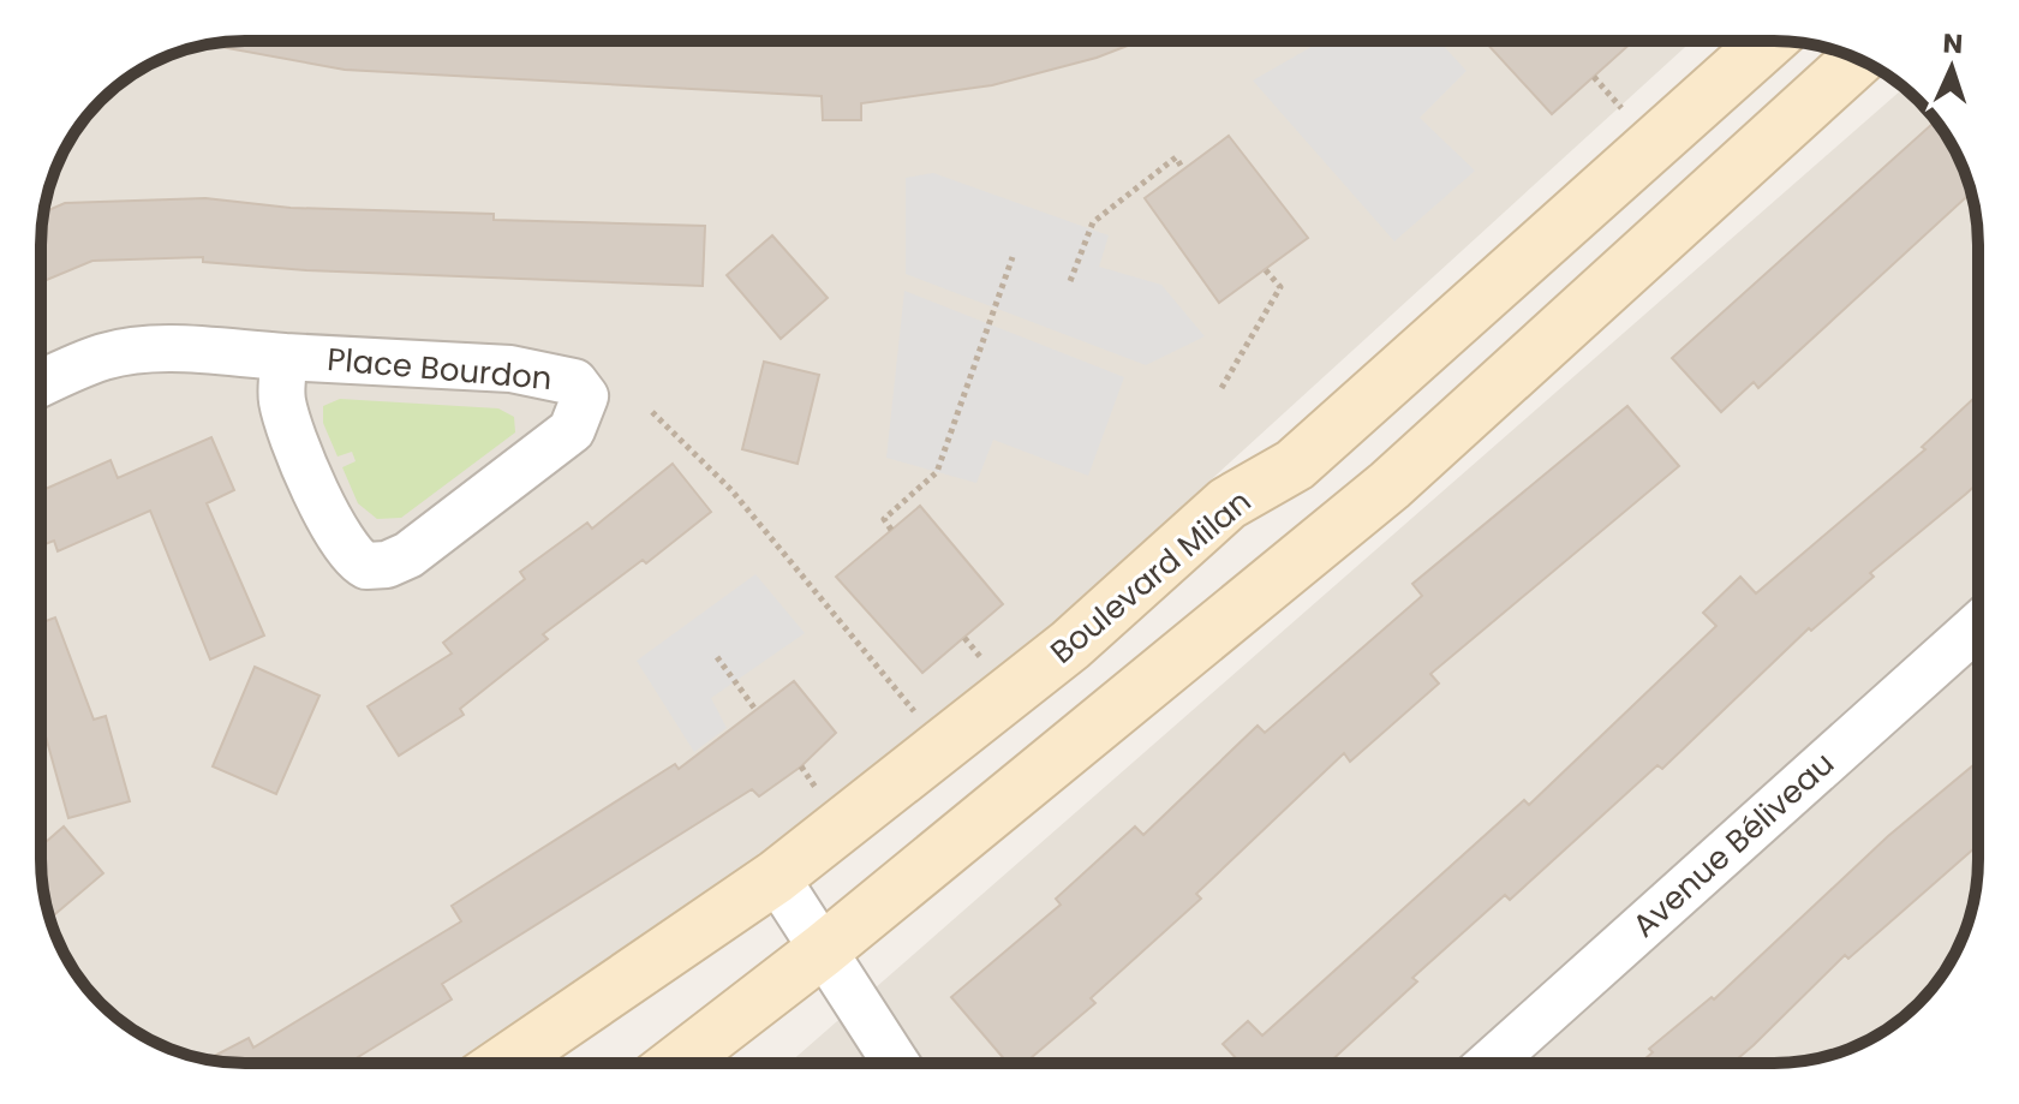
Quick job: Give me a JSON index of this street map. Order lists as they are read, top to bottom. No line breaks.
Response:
{"streets":{"main road":["Boulevard Milan"],"street":["Place Bourdon","Avenue Béliveau"]},"north":"top"}
